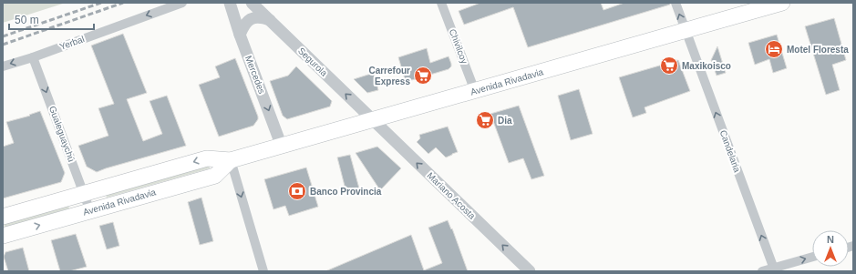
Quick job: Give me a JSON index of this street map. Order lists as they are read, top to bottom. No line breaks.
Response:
{"streets":{"main road":["Avenida Rivadavia"],"street":["Yerbal","Chivilcoy","Segurola","Mercedes","Gualeguaychú","Candelaria","Mariano Acosta"]},"crossings":[["Yerbal","Gualeguaychú"],["Chivilcoy","Avenida Rivadavia"],["Segurola","Avenida Rivadavia"],["Segurola","Mariano Acosta"],["Mercedes","Avenida Rivadavia"],["Avenida Rivadavia","Gualeguaychú"],["Avenida Rivadavia","Candelaria"],["Avenida Rivadavia","Mariano Acosta"]],"one_way":["Yerbal","Segurola","Mercedes","Gualeguaychú","Candelaria","Mariano Acosta"],"places":{"hotel":["Motel Floresta"],"supermarket":["Maxikoisco","Carrefour Express","Dia"],"bank":["Banco Provincia"]},"scale_bar":"50 m","north":"top"}
